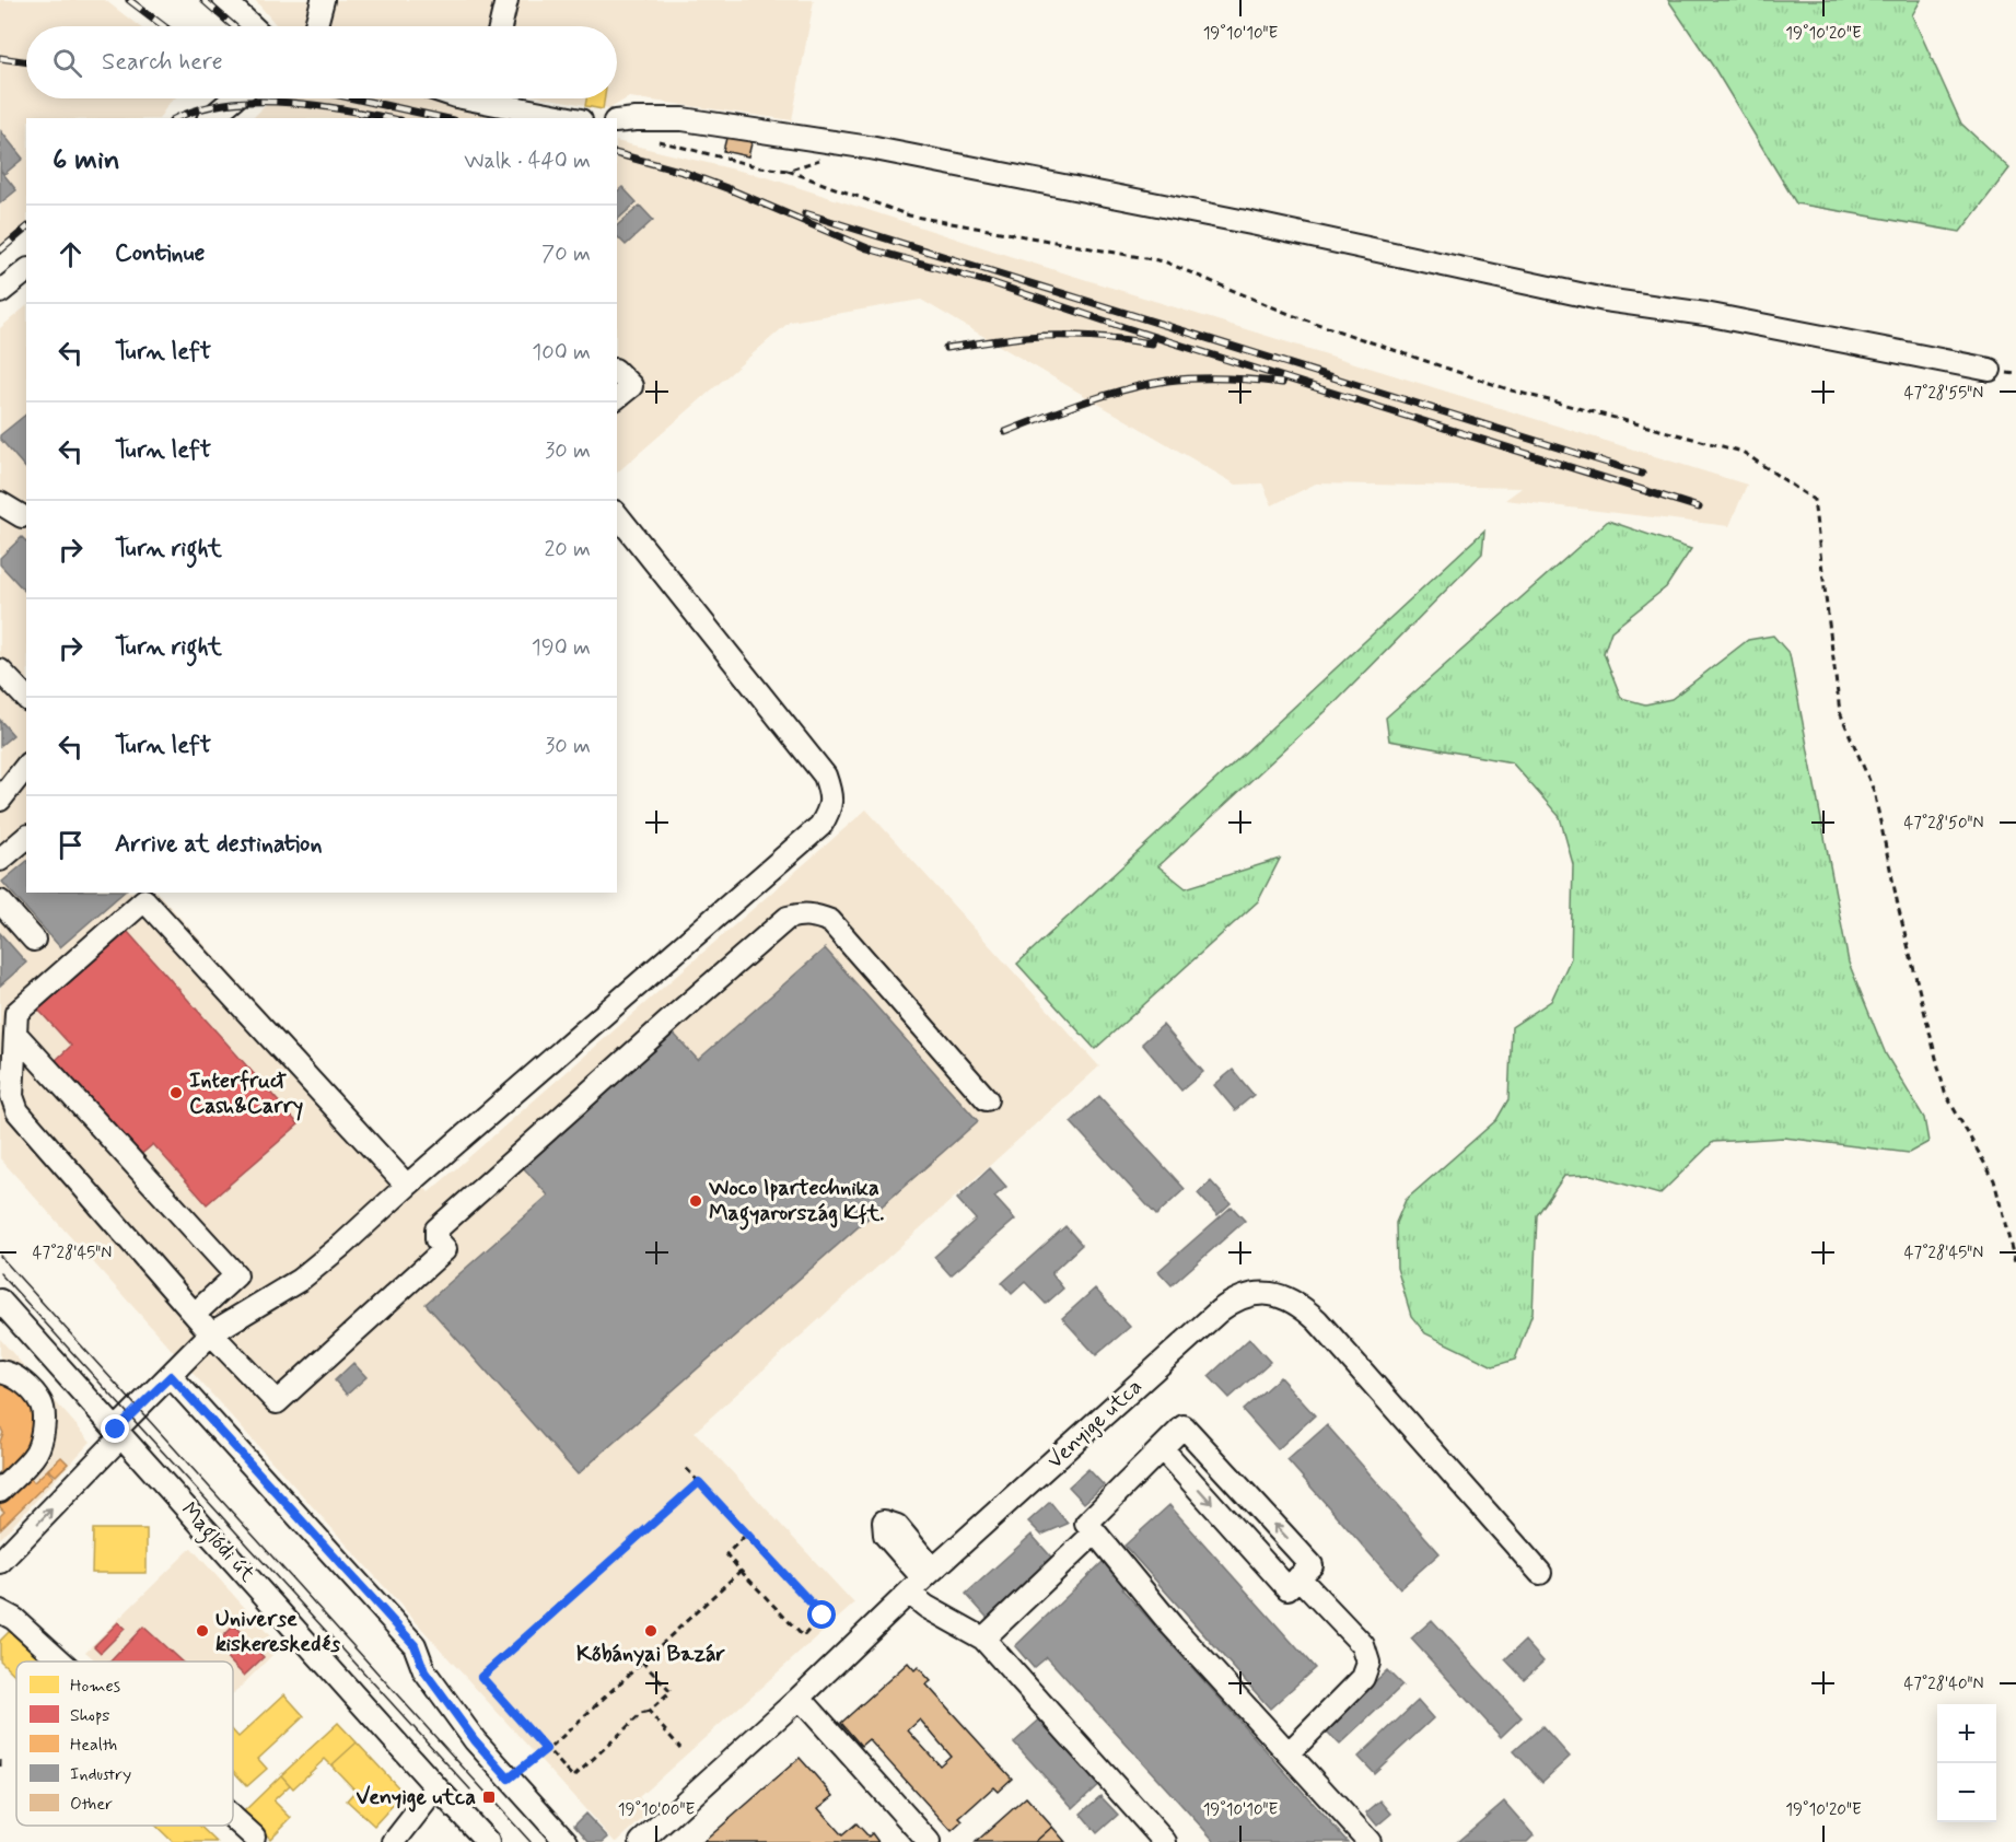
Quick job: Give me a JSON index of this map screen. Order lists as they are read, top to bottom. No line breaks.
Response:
{"streets":{"street":["Venyige utca","Maglódi út"]},"places":{"other":["Interfruct Cash&Carry","Woco Ipartechnika Magyarország Kft.","Universe kiskereskedés","Kőbányai Bazár"],"transit":["Venyige utca"]},"legend":["Homes","Shops","Health","Industry","Other"],"page":{"search":"Search here","heading":["6 min","Walk · 440 m"],"list":[["Continue","70 m"],["Turn left","100 m"],["Turn left","30 m"],["Turn right","20 m"],["Turn right","190 m"],["Turn left","30 m"],"Arrive at destination"],"map_buttons":["+","−"]},"coordinates":["19°10'10\"E","19°10'20\"E","47°28'55\"N","47°28'50\"N","47°28'45\"N","47°28'40\"N","19°10'00\"E"]}
